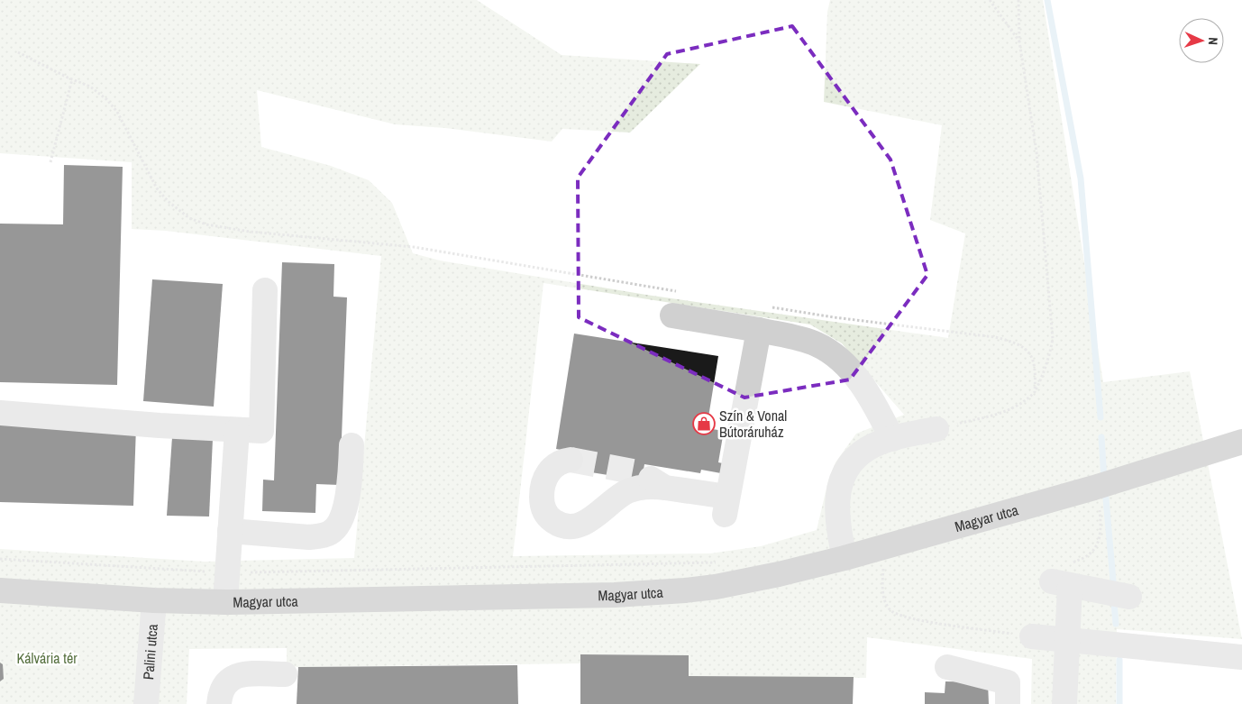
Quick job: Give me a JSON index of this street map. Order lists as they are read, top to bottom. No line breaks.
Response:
{"streets":{"main road":["Magyar utca"],"street":["Palini utca"]},"crossings":[["Magyar utca","Palini utca"]],"parks":["Kálvária tér"],"places":{"shop":["Szín & Vonal Bútoráruház"]},"north":"right"}
